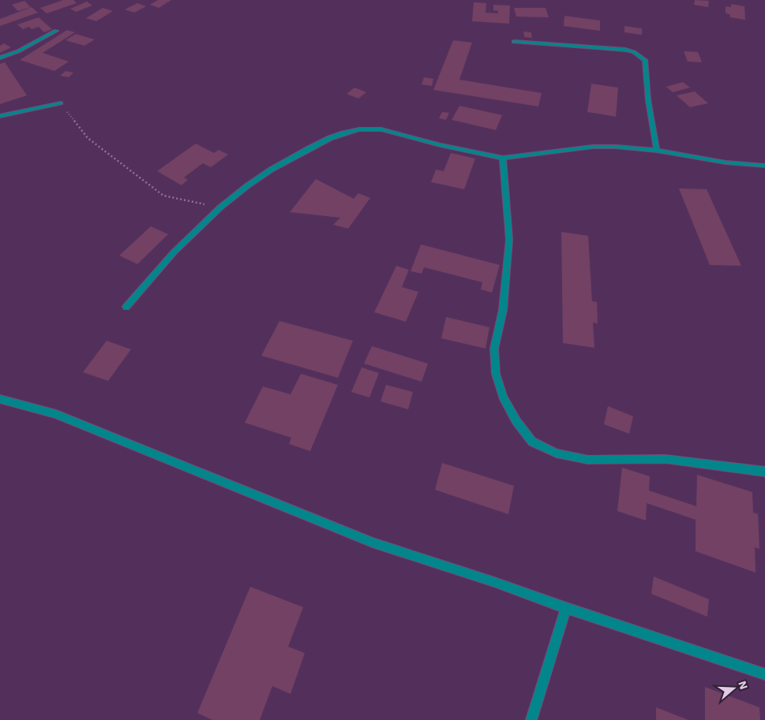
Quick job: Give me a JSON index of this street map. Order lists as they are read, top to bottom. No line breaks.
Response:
{"north":"right"}
